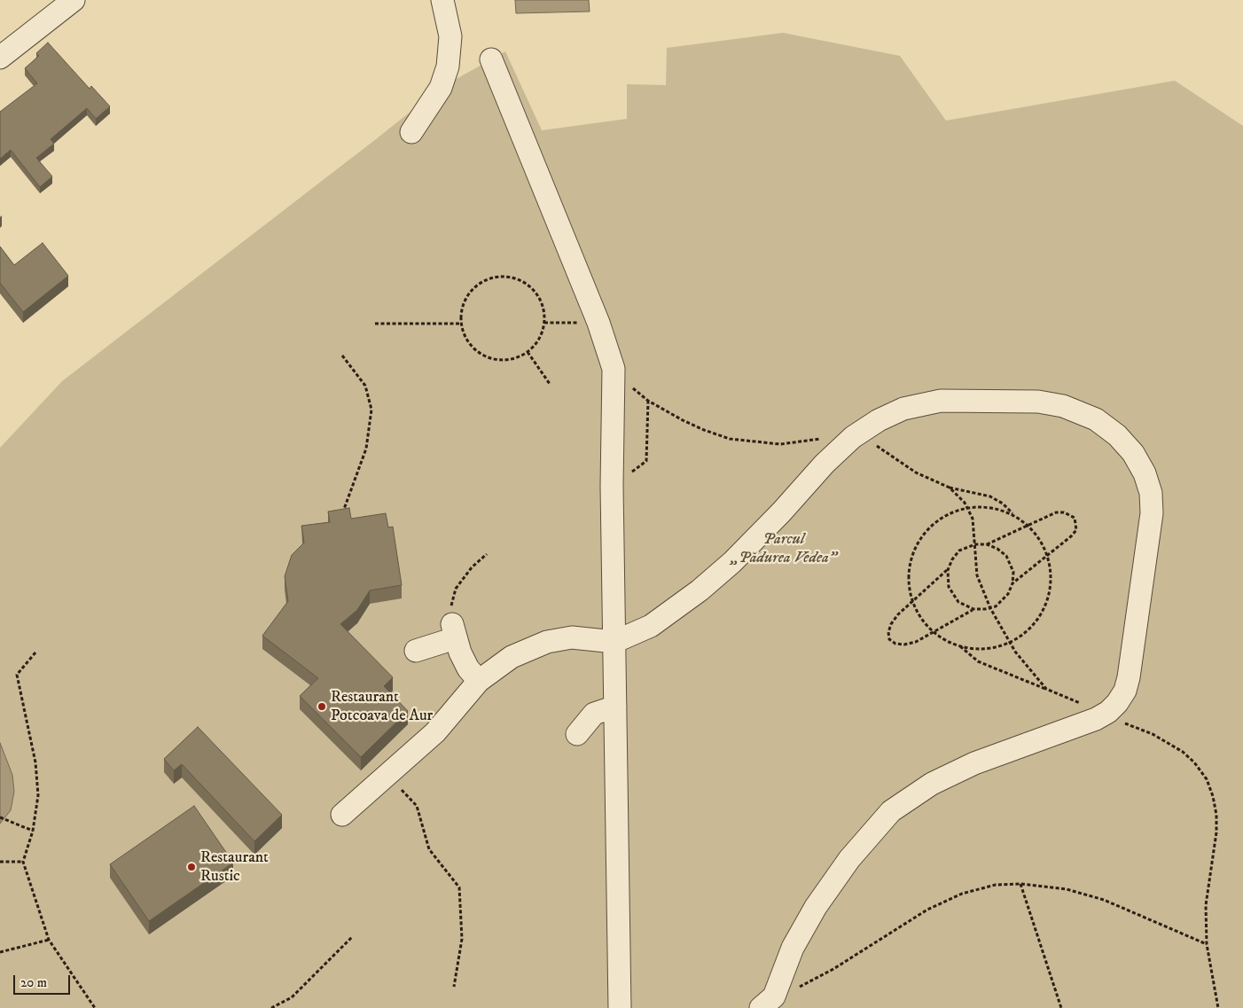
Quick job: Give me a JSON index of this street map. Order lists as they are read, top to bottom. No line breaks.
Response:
{"parks":["Parcul „Pădurea Vedea”"],"places":["Restaurant Potcoava de Aur","Restaurant Rustic"],"scale_bar":"20 m"}
